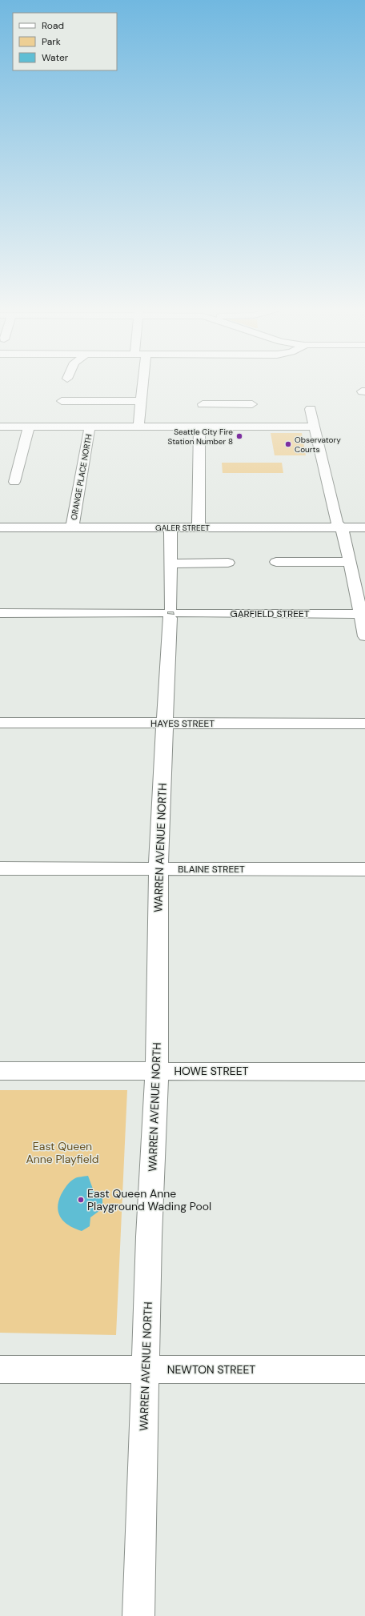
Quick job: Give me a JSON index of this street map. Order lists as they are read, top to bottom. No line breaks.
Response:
{"streets":{"street":["ORANGE PLACE NORTH","GALER STREET","GARFIELD STREET","HAYES STREET","WARREN AVENUE NORTH","BLAINE STREET","HOWE STREET","NEWTON STREET"]},"crossings":[["ORANGE PLACE NORTH","GALER STREET"],["GALER STREET","WARREN AVENUE NORTH"],["GARFIELD STREET","WARREN AVENUE NORTH"],["HAYES STREET","WARREN AVENUE NORTH"],["WARREN AVENUE NORTH","BLAINE STREET"],["WARREN AVENUE NORTH","HOWE STREET"],["WARREN AVENUE NORTH","NEWTON STREET"]],"parks":["East Queen Anne Playfield"],"places":["Seattle City Fire Station Number 8","Observatory Courts","East Queen Anne Playground Wading Pool"],"legend":["Road","Park","Water"]}
